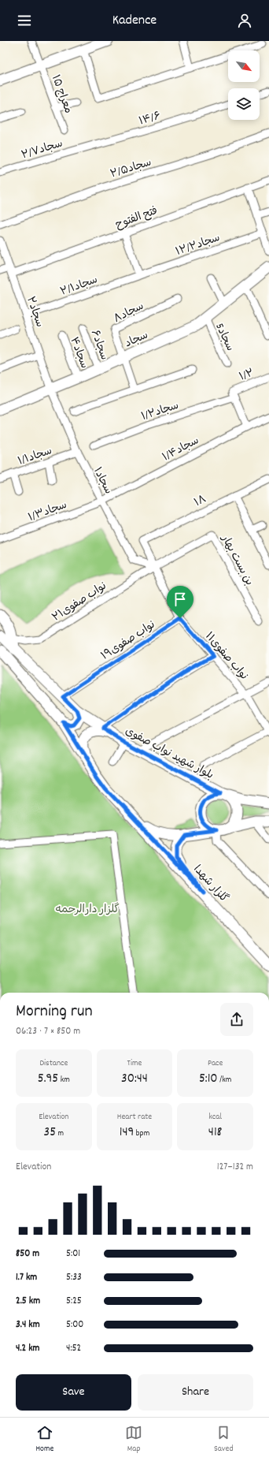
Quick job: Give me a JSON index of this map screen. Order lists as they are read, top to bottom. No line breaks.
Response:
{"streets":{"main road":["سجاد","بلوار شهید نواب صفوی","گلزار شهدا"],"street":["معراج ۱۵","۱۴/۶","سجاد۲/۷","۲/۵سجاد","فتح الفتوح","۱۲/۲سجاد","۲/۱سجاد","۲سجاد","۸سجاد","5سجاد","۶سجاد","۴سجاد","۱/۲","۱/۲سجاد","۱/۴سجاد","۱/۱سجاد","۱سجاد","۱۸","۱/۳سجاد","بن بست بهار","۲۱نواب صفوی","۱۹نواب صفوی","۱۱نواب صفوی"]},"crossings":[["۱۴/۶","سجاد۲/۷"],["فتح الفتوح","۲سجاد"],["۱۲/۲سجاد","۲/۱سجاد"],["۲/۱سجاد","۲سجاد"],["۲سجاد","سجاد"],["۲سجاد","۱سجاد"],["۸سجاد","سجاد"],["5سجاد","سجاد"],["سجاد","۶سجاد"],["سجاد","۴سجاد"],["سجاد","۱سجاد"],["۱/۲","۱/۲سجاد"],["۱/۴سجاد","۱سجاد"],["۱/۴سجاد","۱/۳سجاد"],["۱/۱سجاد","۱سجاد"],["۱سجاد","۱/۳سجاد"],["۱سجاد","بن بست بهار"],["۱سجاد","۲۱نواب صفوی"],["۱سجاد","۱۱نواب صفوی"],["۱۸","۱۱نواب صفوی"],["بن بست بهار","۲۱نواب صفوی"],["بن بست بهار","۱۱نواب صفوی"],["۲۱نواب صفوی","۱۱نواب صفوی"],["۱۹نواب صفوی","۱۱نواب صفوی"],["۱۹نواب صفوی","بلوار شهید نواب صفوی"]],"parks":["گلزار دارالرحمه"],"north":"bottom right","page":{"header":"Kadence","heading":["Morning run","06:23 · 7 × 850 m"],"stats":[["Distance","5.95 km"],["Time","30:44"],["Pace","5:10 /km"],["Elevation","35 m"],["Heart rate","149 bpm"],["kcal","418"]],"chart":["Elevation","127–132 m"],"list":[{"name":"850 m","note":"5:01"},{"name":"1.7 km","note":"5:33"},{"name":"2.5 km","note":"5:25"},{"name":"3.4 km","note":"5:00"},{"name":"4.2 km","note":"4:52"}],"buttons":["Save","Share"],"tabs":["Home","Map","Saved"]}}
